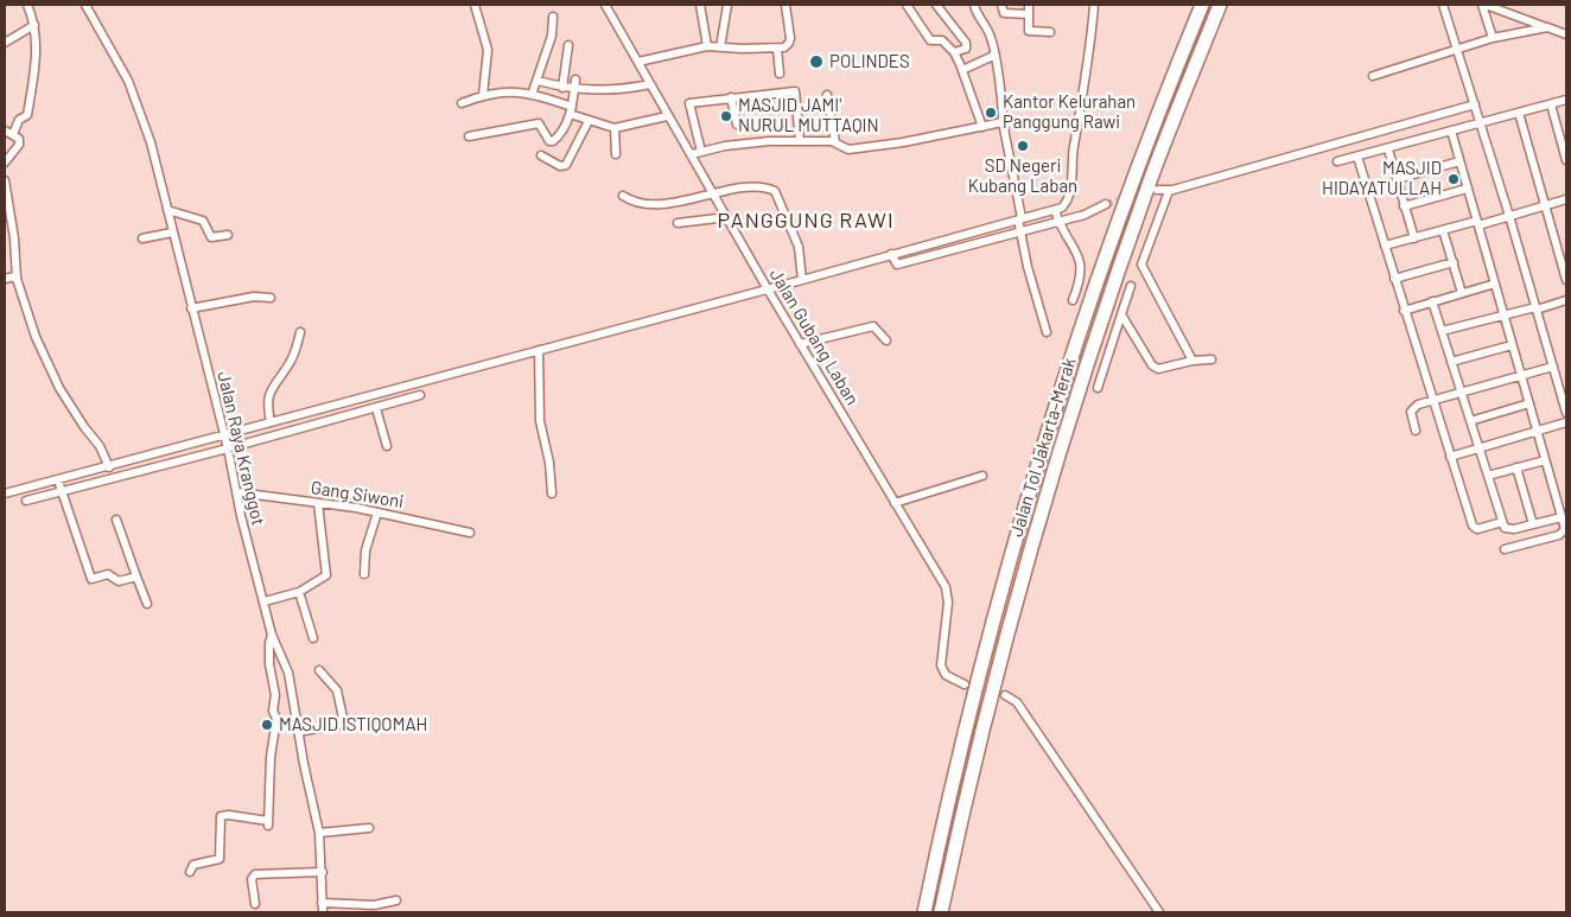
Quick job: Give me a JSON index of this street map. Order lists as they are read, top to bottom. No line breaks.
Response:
{"streets":{"highway":["Jalan Tol Jakarta–Merak"],"street":["Jalan Gubang Laban","Jalan Raya Kranggot","Gang Siwoni"]},"crossings":[["Jalan Raya Kranggot","Gang Siwoni"]],"districts":["PANGGUNG RAWI"],"places":["POLINDES","Kantor Kelurahan Panggung Rawi","MASJID JAMI' NURUL MUTTAQIN","SD Negeri Kubang Laban","MASJID HIDAYATULLAH","MASJID ISTIQOMAH"]}
